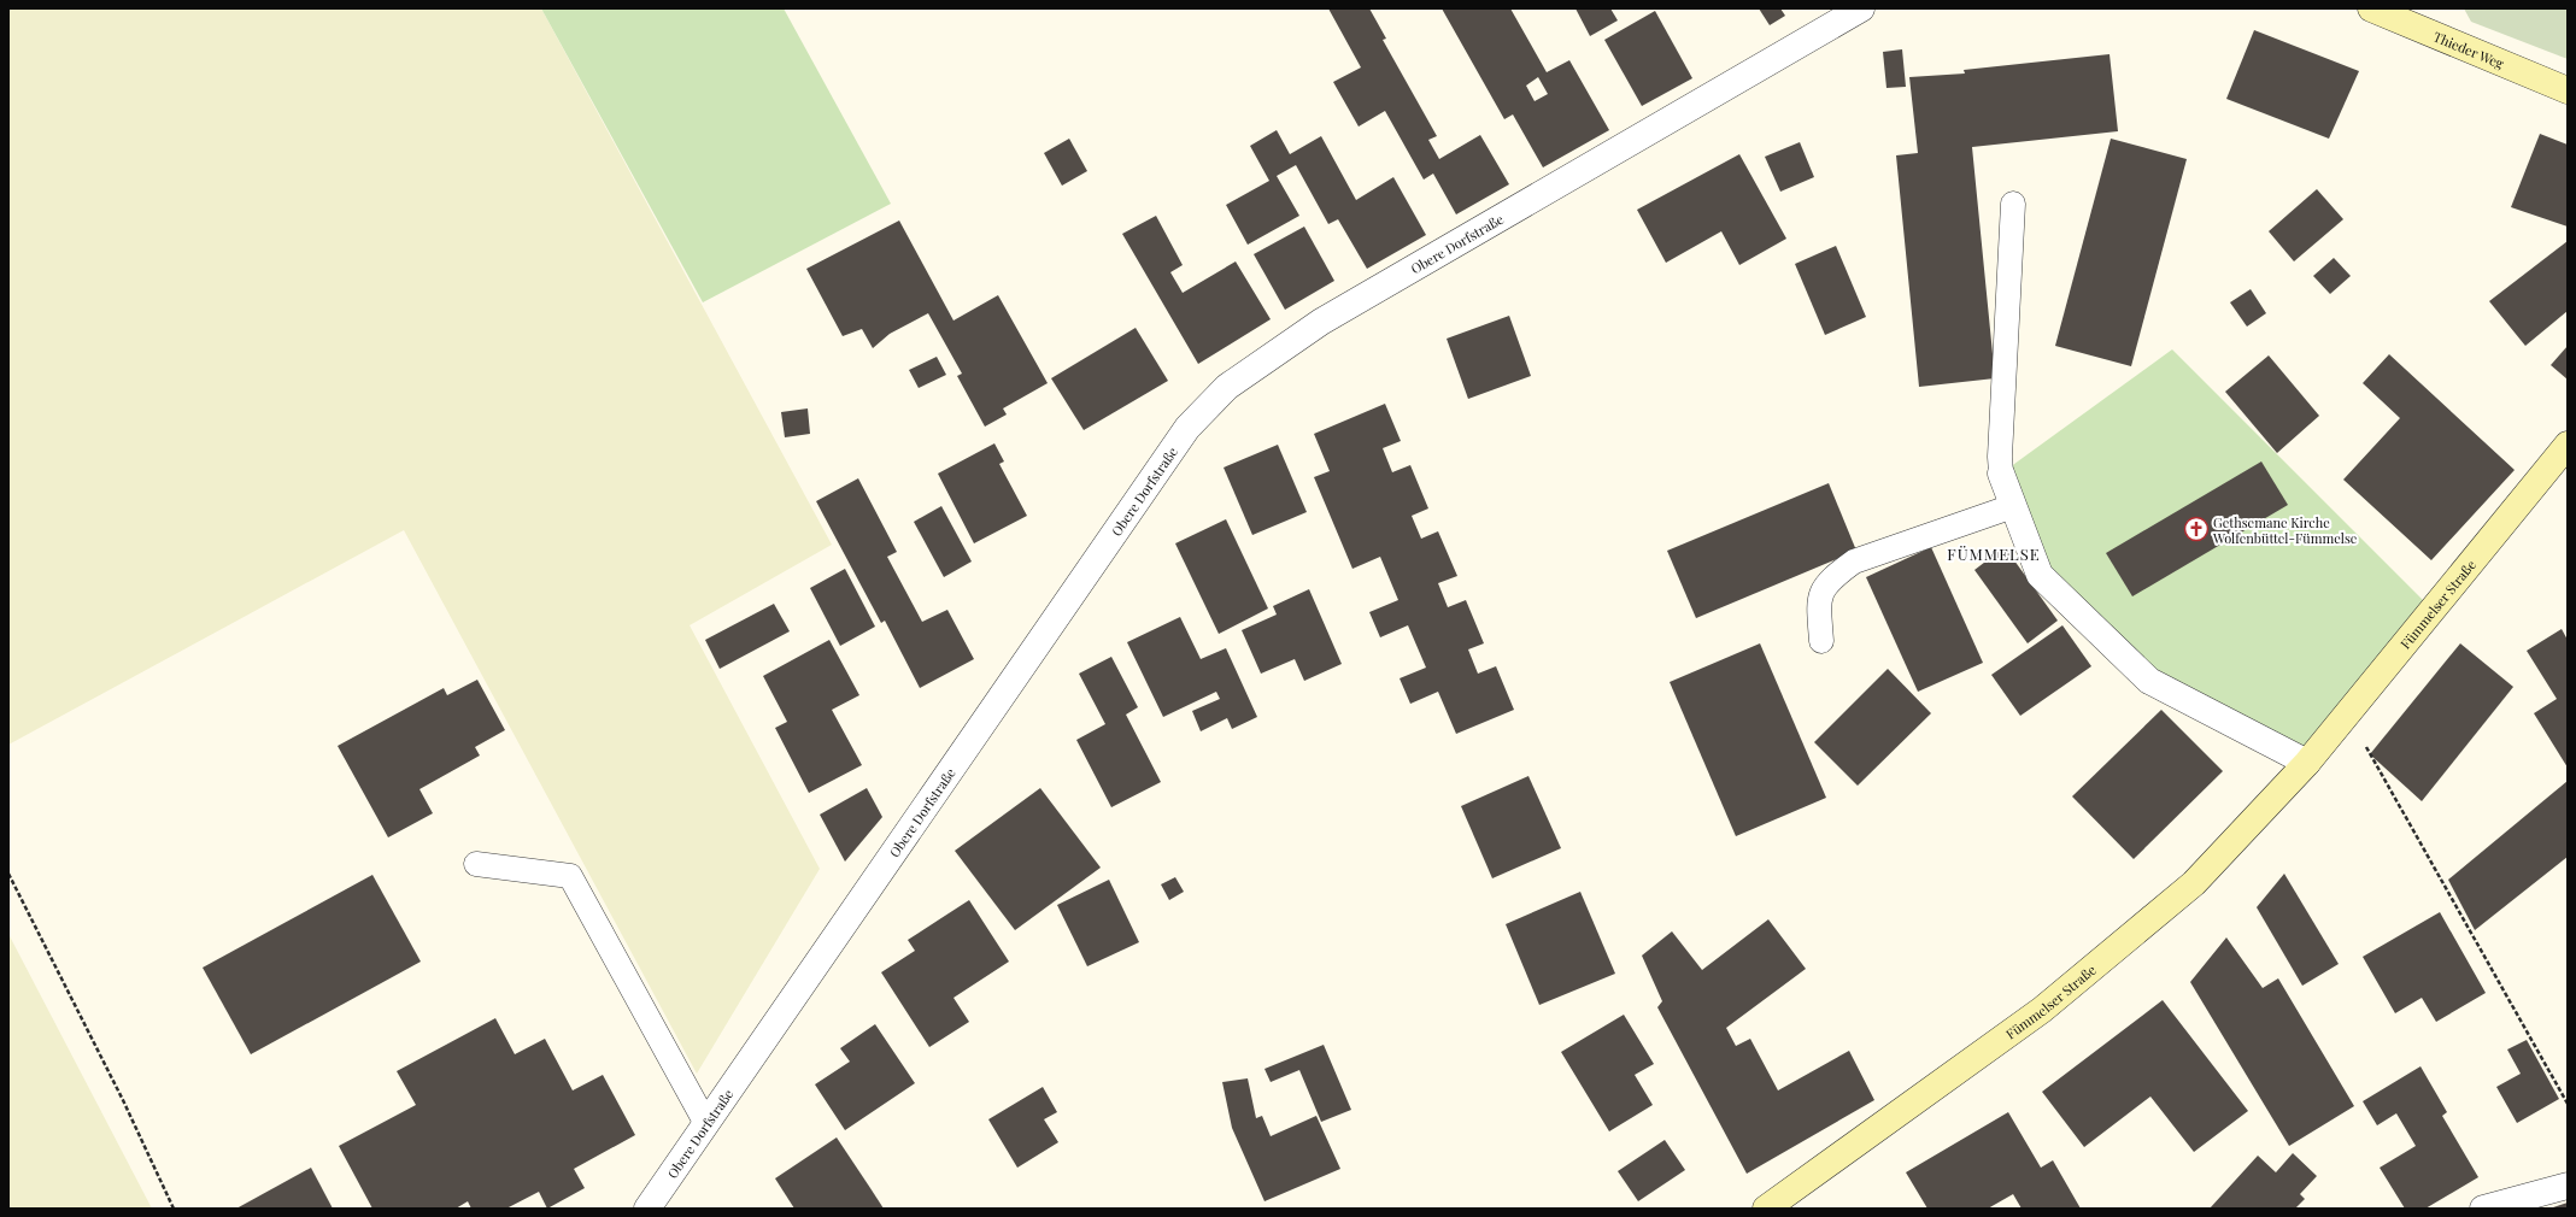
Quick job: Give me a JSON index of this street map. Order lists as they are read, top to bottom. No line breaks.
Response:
{"streets":{"street":["Thieder Weg","Obere Dorfstraße","Fümmelser Straße"]},"districts":["FÜMMELSE"],"places":{"church":["Gethsemane Kirche Wolfenbüttel-Fümmelse"]}}
